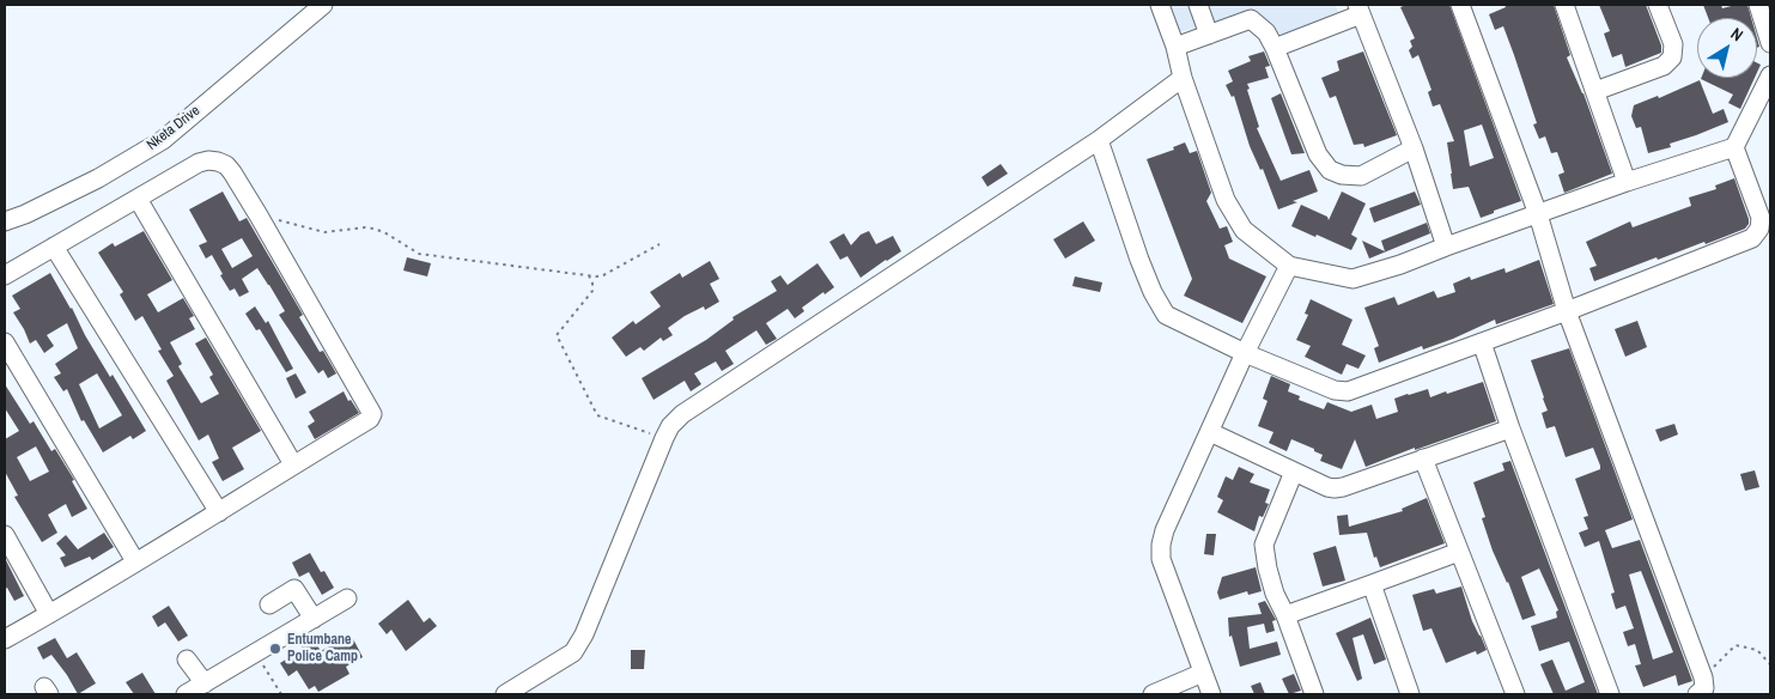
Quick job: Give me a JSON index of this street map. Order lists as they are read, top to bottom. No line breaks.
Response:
{"streets":{"street":["Nketa Drive"]},"places":["Entumbane Police Camp"],"north":"top right"}
